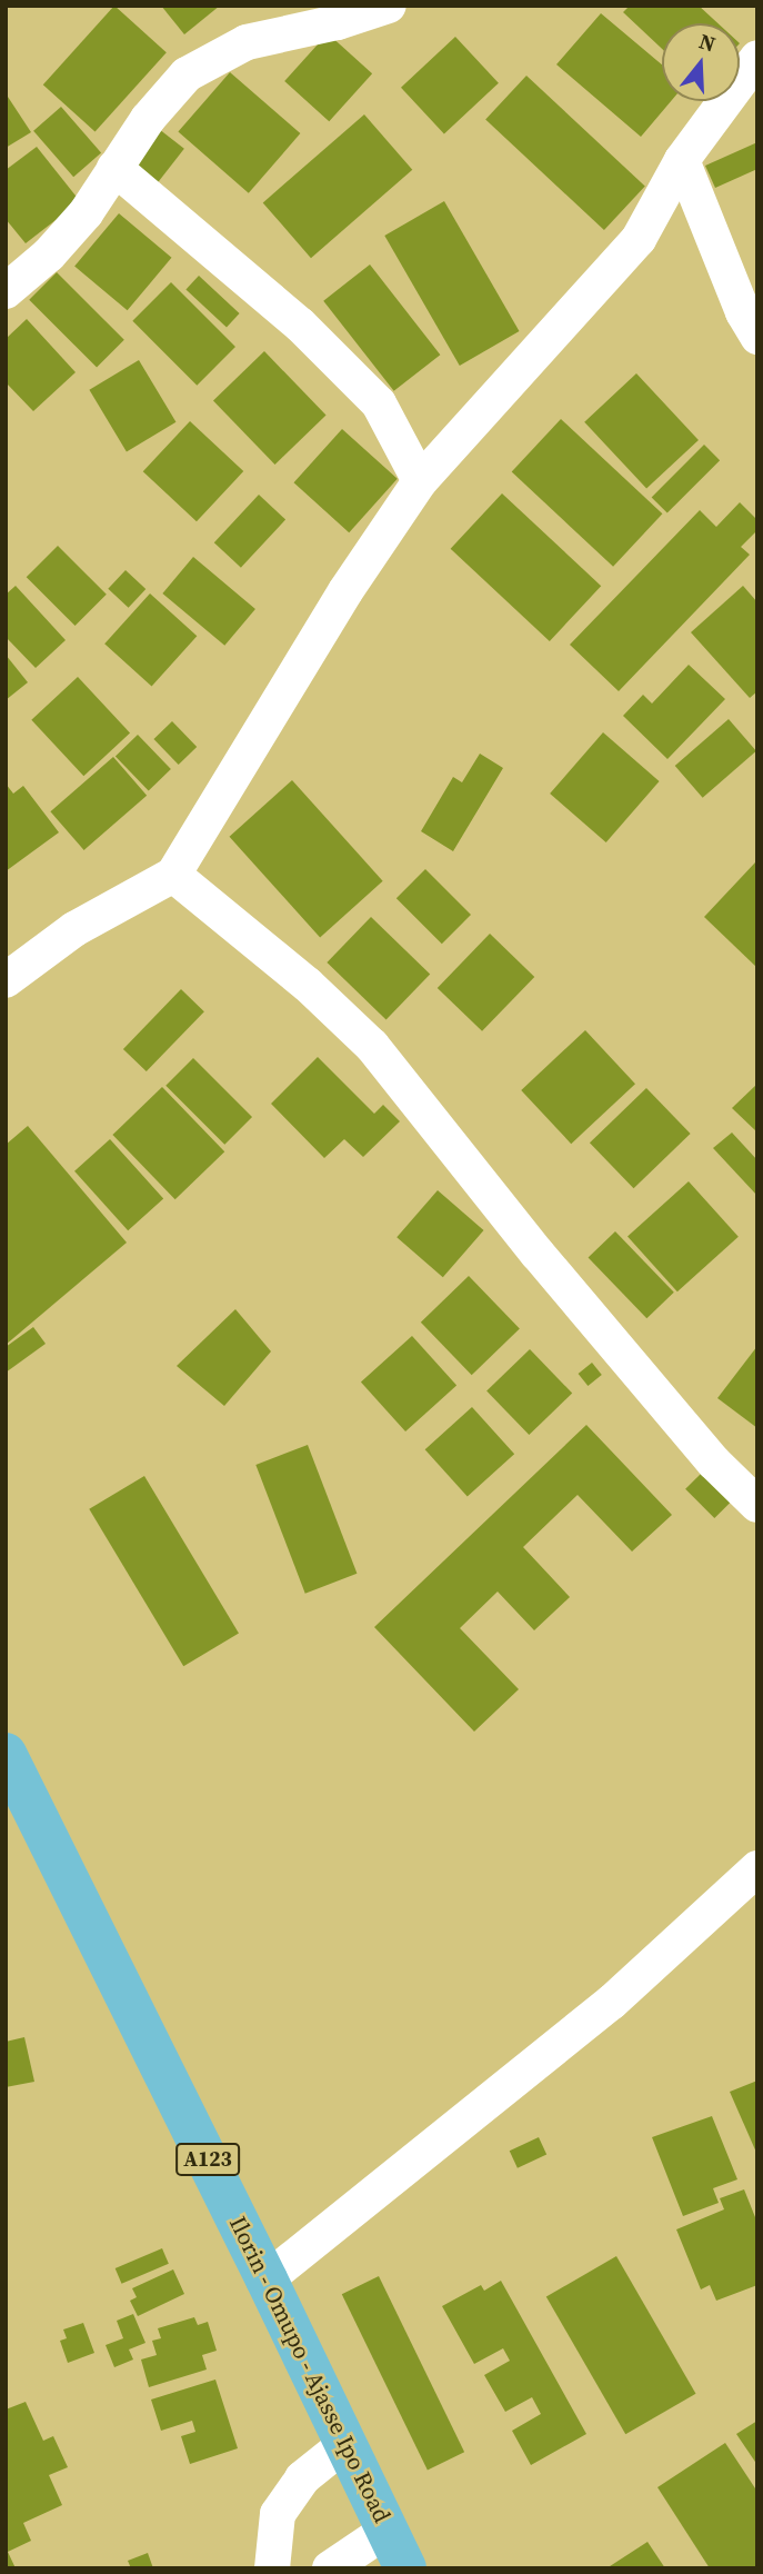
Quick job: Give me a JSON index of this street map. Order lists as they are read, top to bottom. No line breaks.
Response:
{"streets":{"highway":["A123","Ilorin - Omupo - Ajasse Ipo Road"]},"north":"top"}
